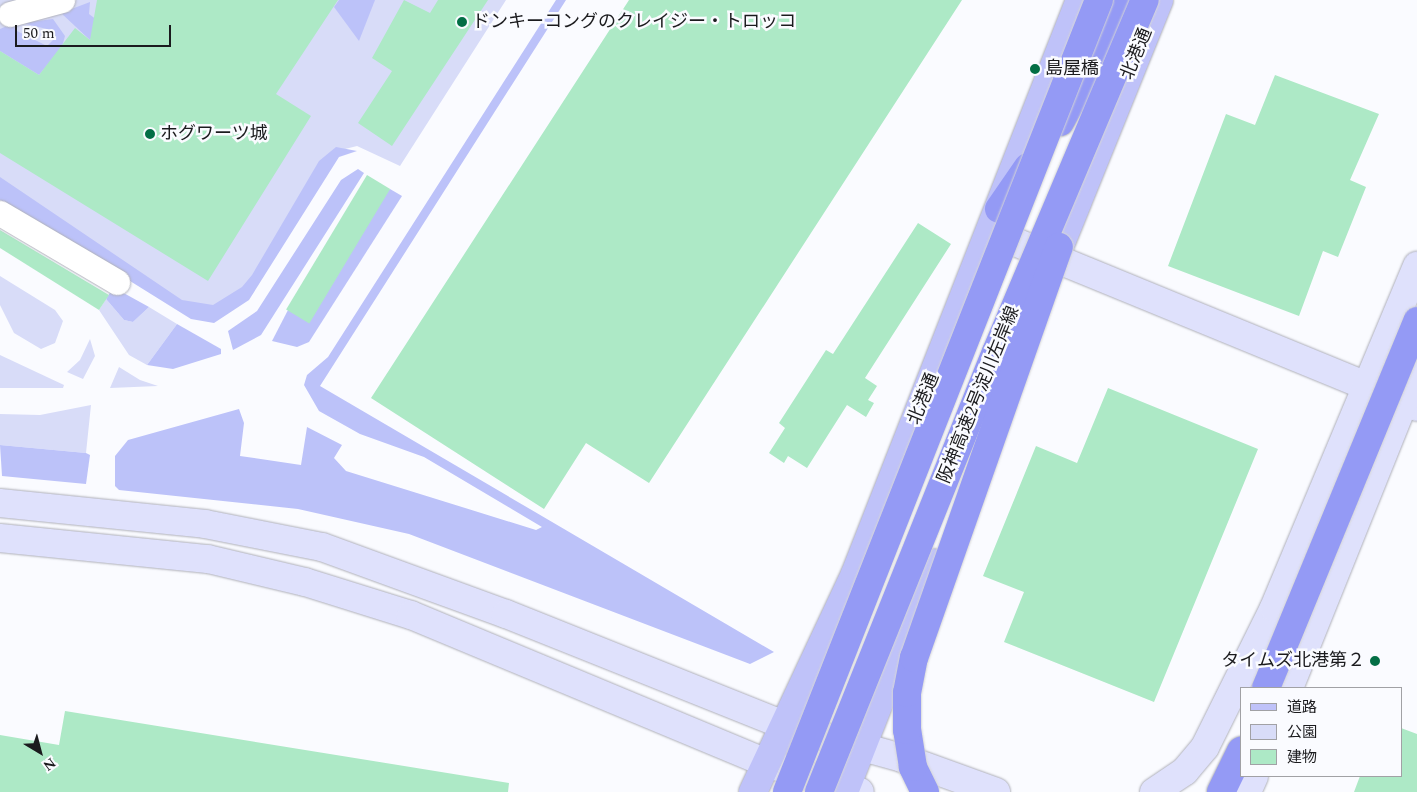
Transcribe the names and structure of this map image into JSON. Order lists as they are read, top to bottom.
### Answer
{
  "streets": {
    "highway": ["阪神高速2号淀川左岸線"],
    "main road": ["北港通"]
  },
  "places": [
    "ドンキーコングのクレイジー・トロッコ",
    "島屋橋",
    "ホグワーツ城",
    "タイムズ北港第２"
  ],
  "legend": ["道路", "公園", "建物"],
  "scale_bar": "50 m",
  "north": "bottom right"
}
